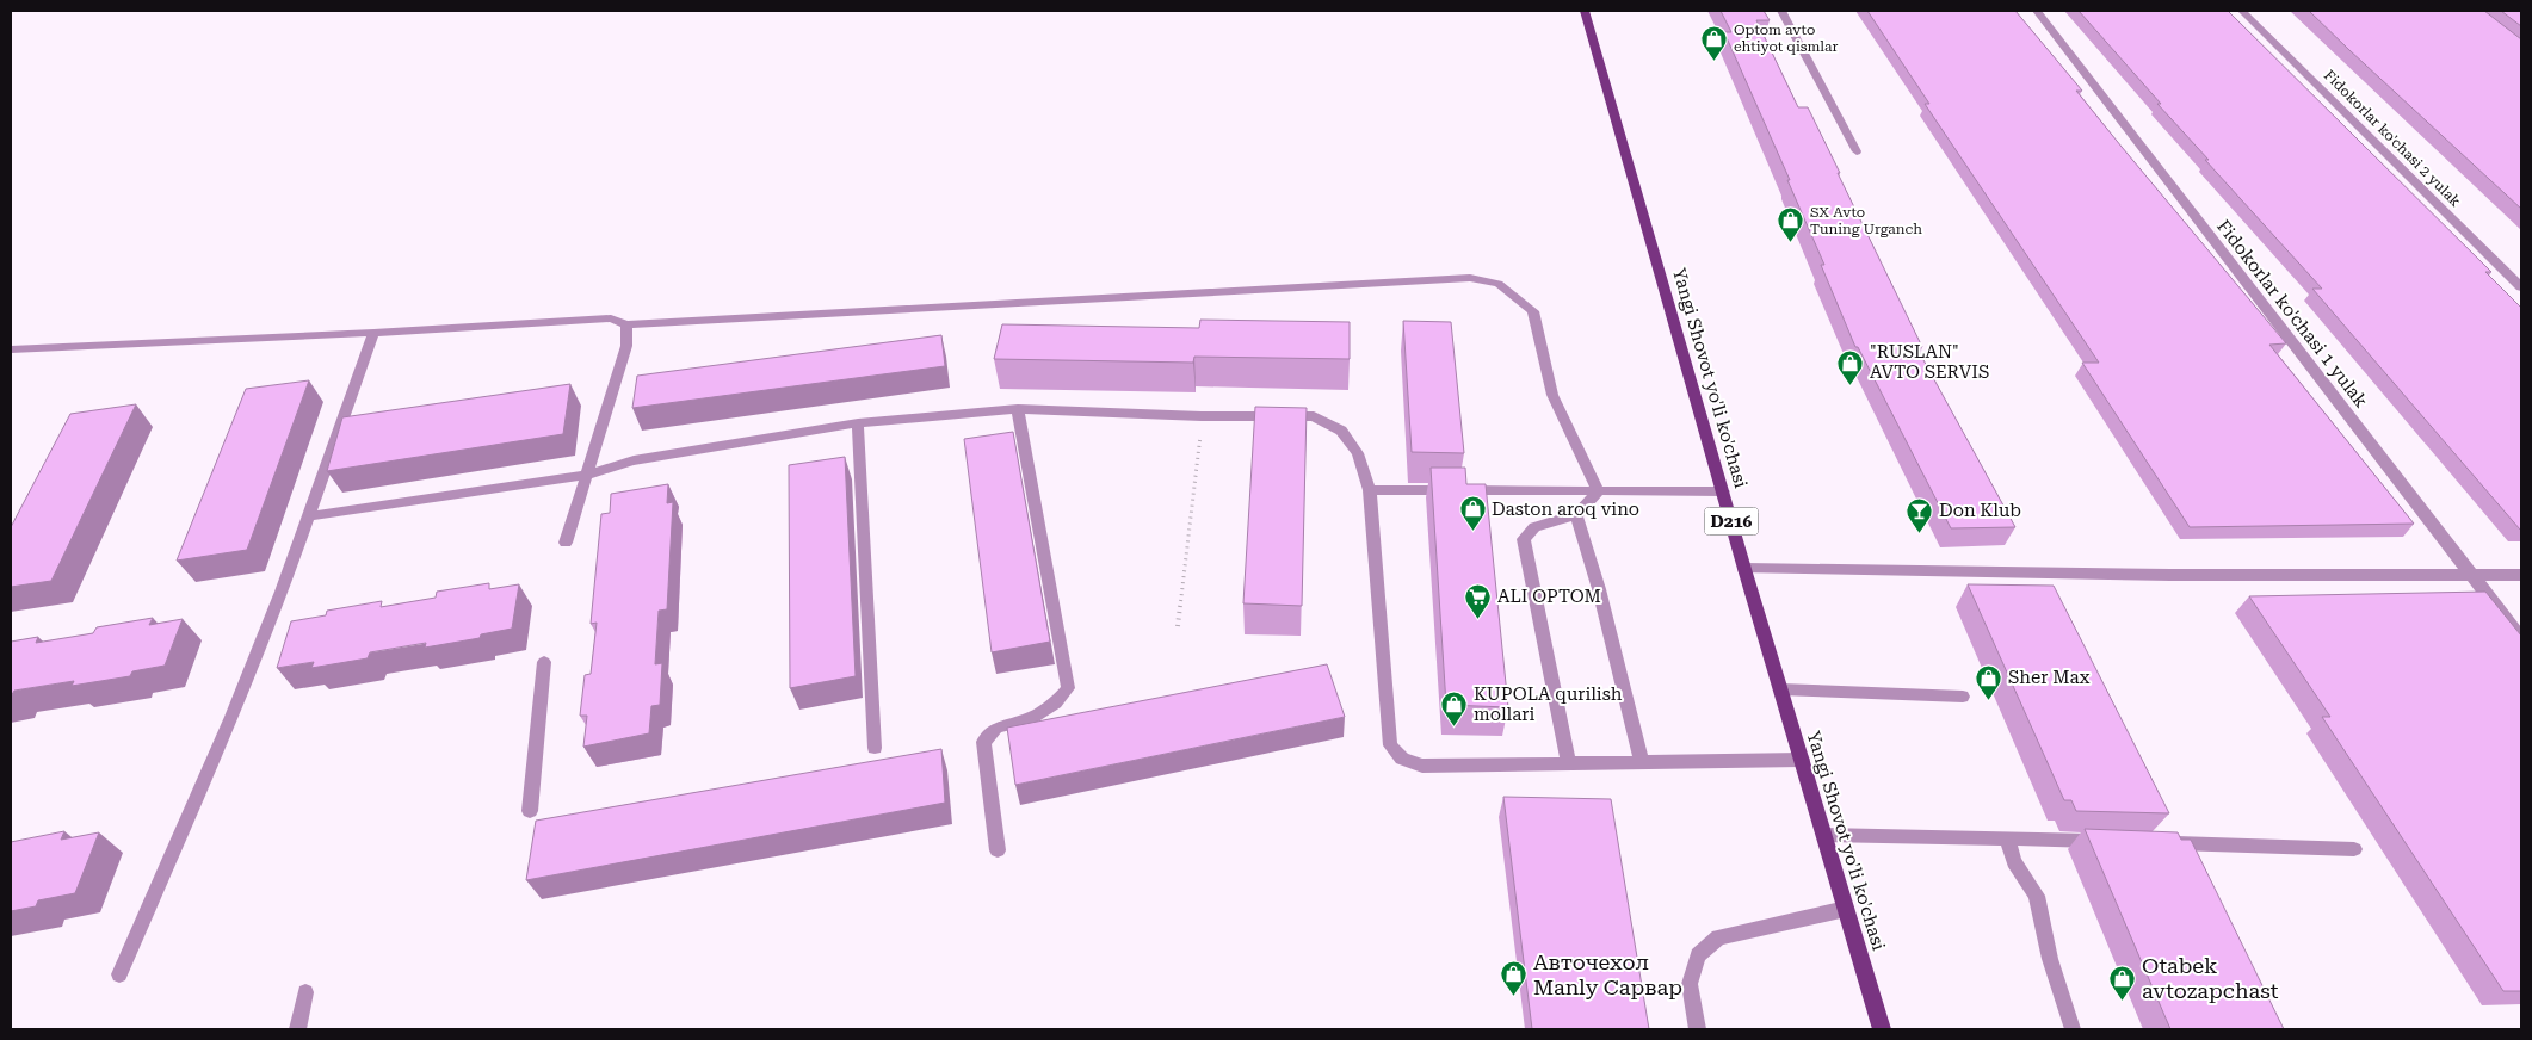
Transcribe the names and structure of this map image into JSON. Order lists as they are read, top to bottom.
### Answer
{
  "streets": {
    "main road": ["Yangi Shovot yo'li ko'chasi", "D216"],
    "street": ["Fidokorlar ko'chasi 2 yulak", "Fidokorlar ko'chasi 1 yulak"]
  },
  "places": {
    "shop": [
      "Optom avto ehtiyot qismlar",
      "SX Avto Tuning Urganch",
      "\"RUSLAN\" AVTO SERVIS",
      "Daston aroq vino",
      "Sher Max",
      "KUPOLA qurilish mollari",
      "Авточехол Manly Сарвар",
      "Otabek avtozapchast"
    ],
    "bar": ["Don Klub"],
    "supermarket": ["ALI OPTOM"]
  }
}
